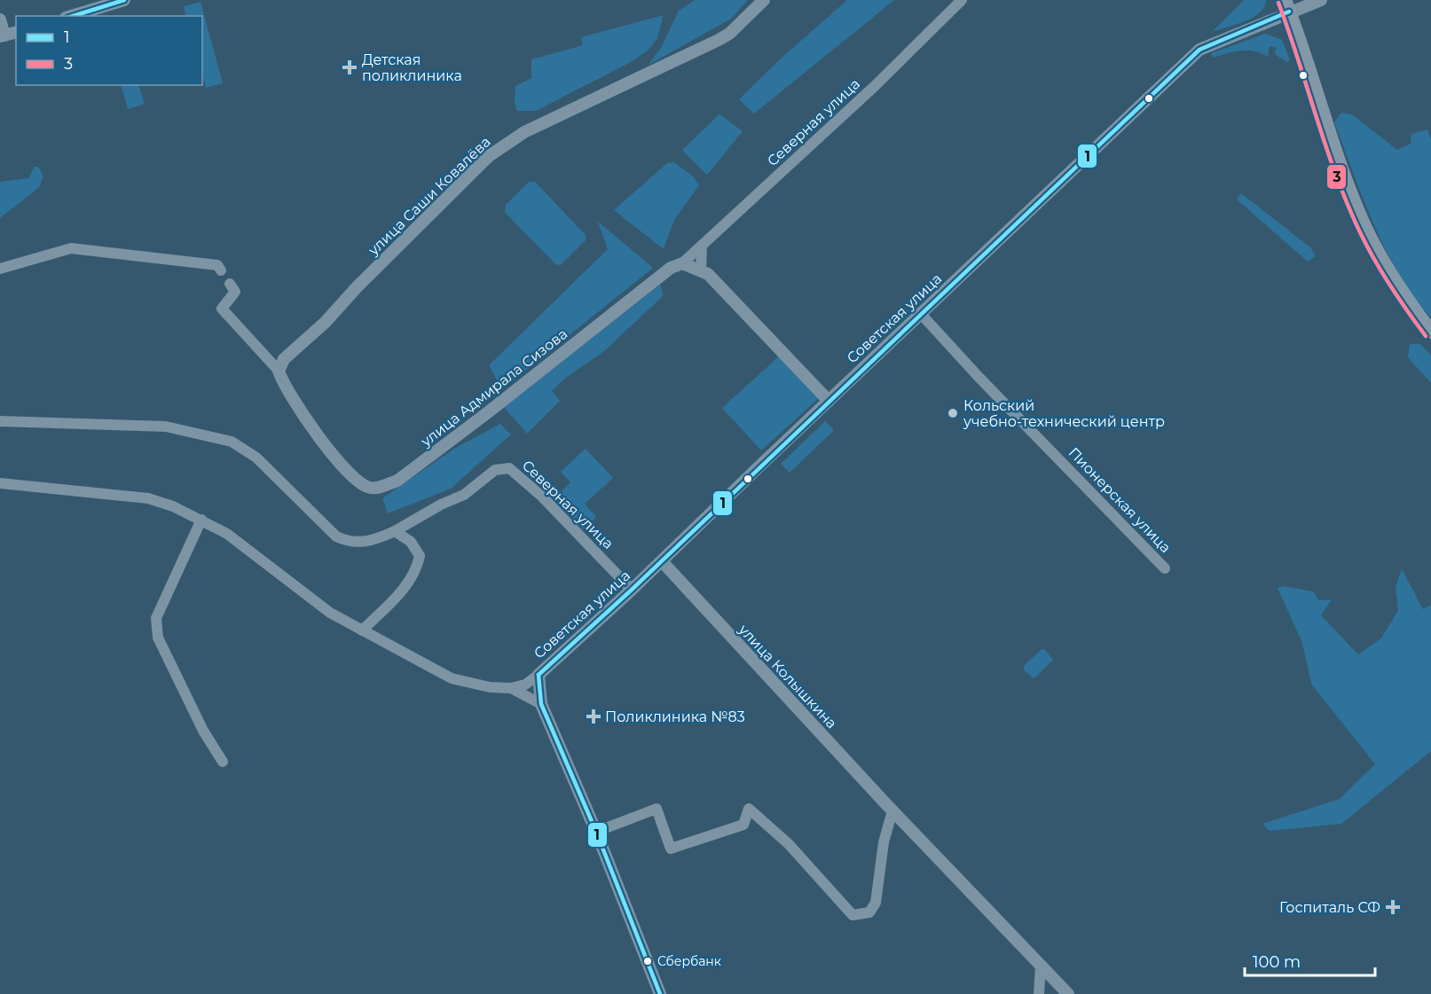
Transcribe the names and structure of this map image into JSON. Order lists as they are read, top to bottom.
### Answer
{
  "streets": {
    "street": [
      "Северная улица",
      "улица Саши Ковалёва",
      "Советская улица",
      "улица Адмирала Сизова",
      "Пионерская улица",
      "улица Колышкина"
    ]
  },
  "crossings": [
    ["Северная улица", "Советская улица"],
    ["Северная улица", "улица Адмирала Сизова"],
    ["улица Саши Ковалёва", "улица Адмирала Сизова"],
    ["Советская улица", "Пионерская улица"],
    ["Советская улица", "улица Колышкина"]
  ],
  "places": {
    "health": ["Детская поликлиника", "Поликлиника №83", "Госпиталь СФ"],
    "other": ["Кольский учебно-технический центр", "Сбербанк"]
  },
  "lines": ["transit line 1", "transit line 3"],
  "legend": ["1", "3"],
  "scale_bar": "100 m"
}
